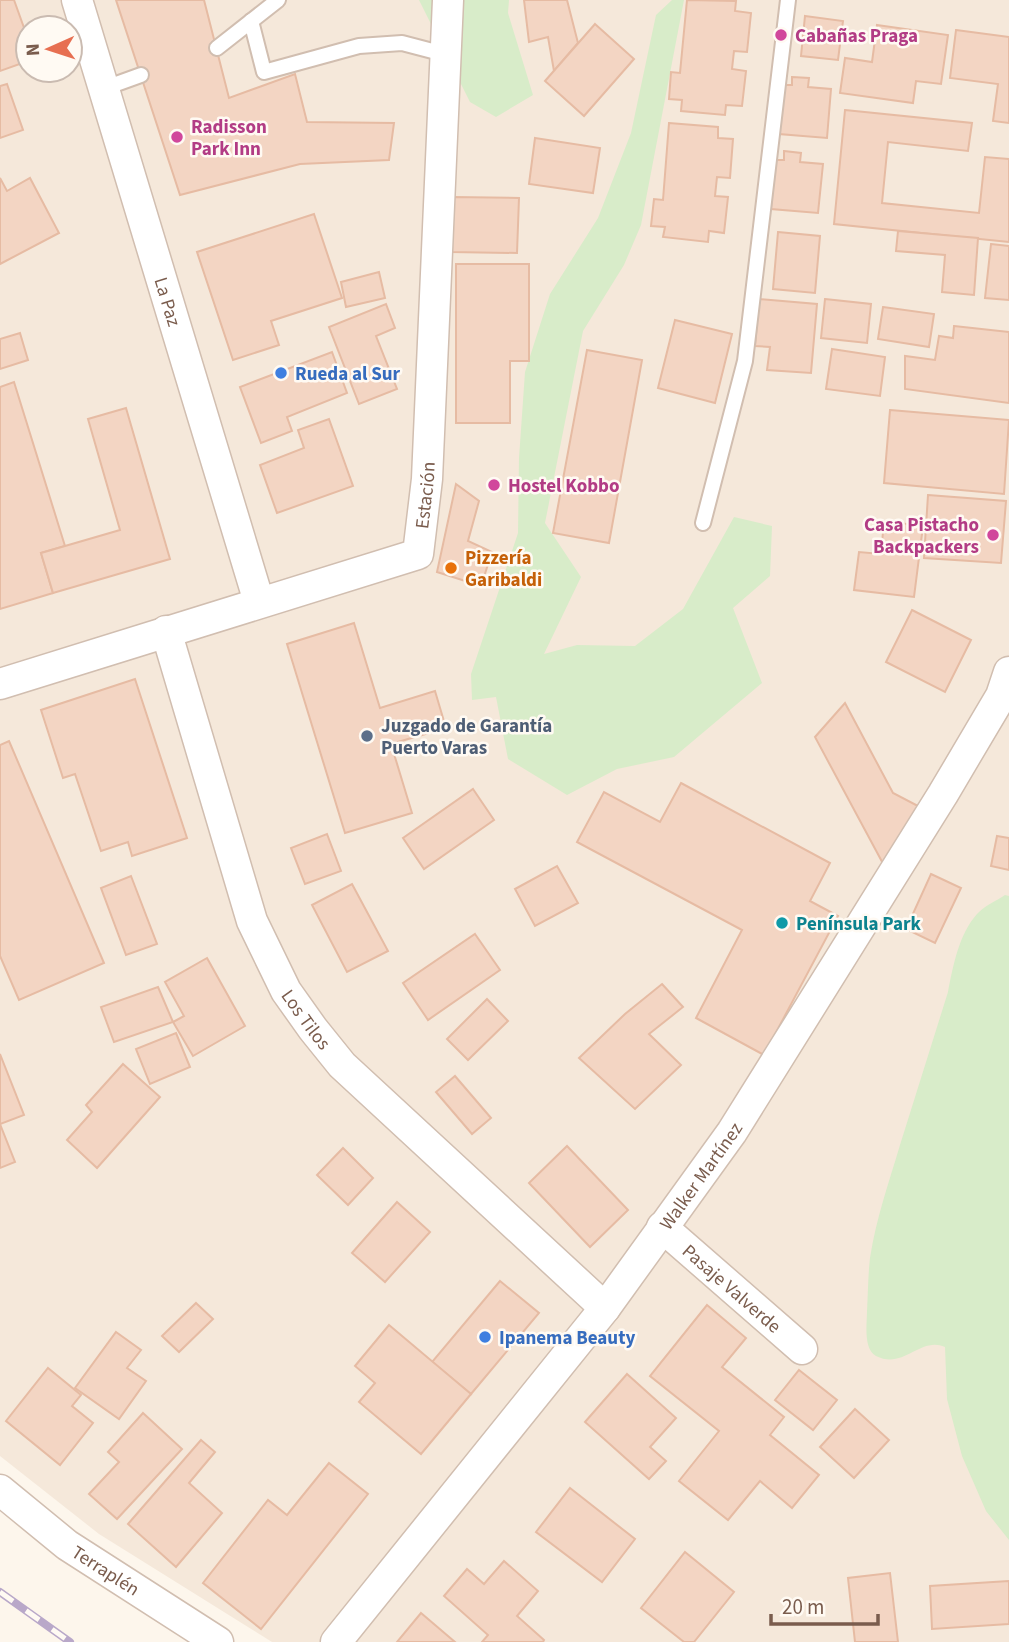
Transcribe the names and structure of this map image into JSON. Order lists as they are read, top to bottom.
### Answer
{
  "streets": {
    "street": [
      "La Paz",
      "Estación",
      "Los Tilos",
      "Walker Martínez",
      "Pasaje Valverde",
      "Terraplén"
    ]
  },
  "crossings": [
    ["La Paz", "Estación"],
    ["Estación", "Los Tilos"],
    ["Los Tilos", "Walker Martínez"],
    ["Walker Martínez", "Pasaje Valverde"]
  ],
  "places": [
    "Cabañas Praga",
    "Radisson Park Inn",
    "Rueda al Sur",
    "Hostel Kobbo",
    "Casa Pistacho Backpackers",
    "Pizzería Garibaldi",
    "Juzgado de Garantía Puerto Varas",
    "Península Park",
    "Ipanema Beauty"
  ],
  "scale_bar": "20 m",
  "north": "left"
}
